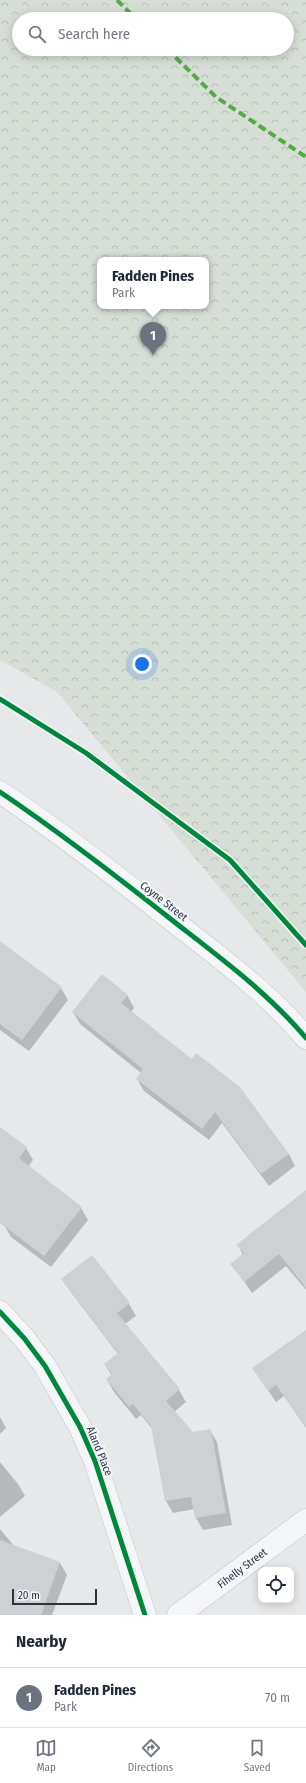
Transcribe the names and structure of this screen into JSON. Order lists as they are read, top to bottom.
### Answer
{
  "streets": {
    "street": ["Coyne Street", "Aland Place", "Fihelly Street"]
  },
  "scale_bar": "20 m",
  "page": {
    "search": "Search here",
    "popup": ["Fadden Pines", "Park"],
    "pins": "1",
    "scale": "20 m",
    "heading": "Nearby",
    "list": [
      {
        "mark": "1",
        "name": "Fadden Pines",
        "note": "Park",
        "value": "70 m"
      }
    ],
    "nav": ["Map", "Directions", "Saved"]
  }
}
